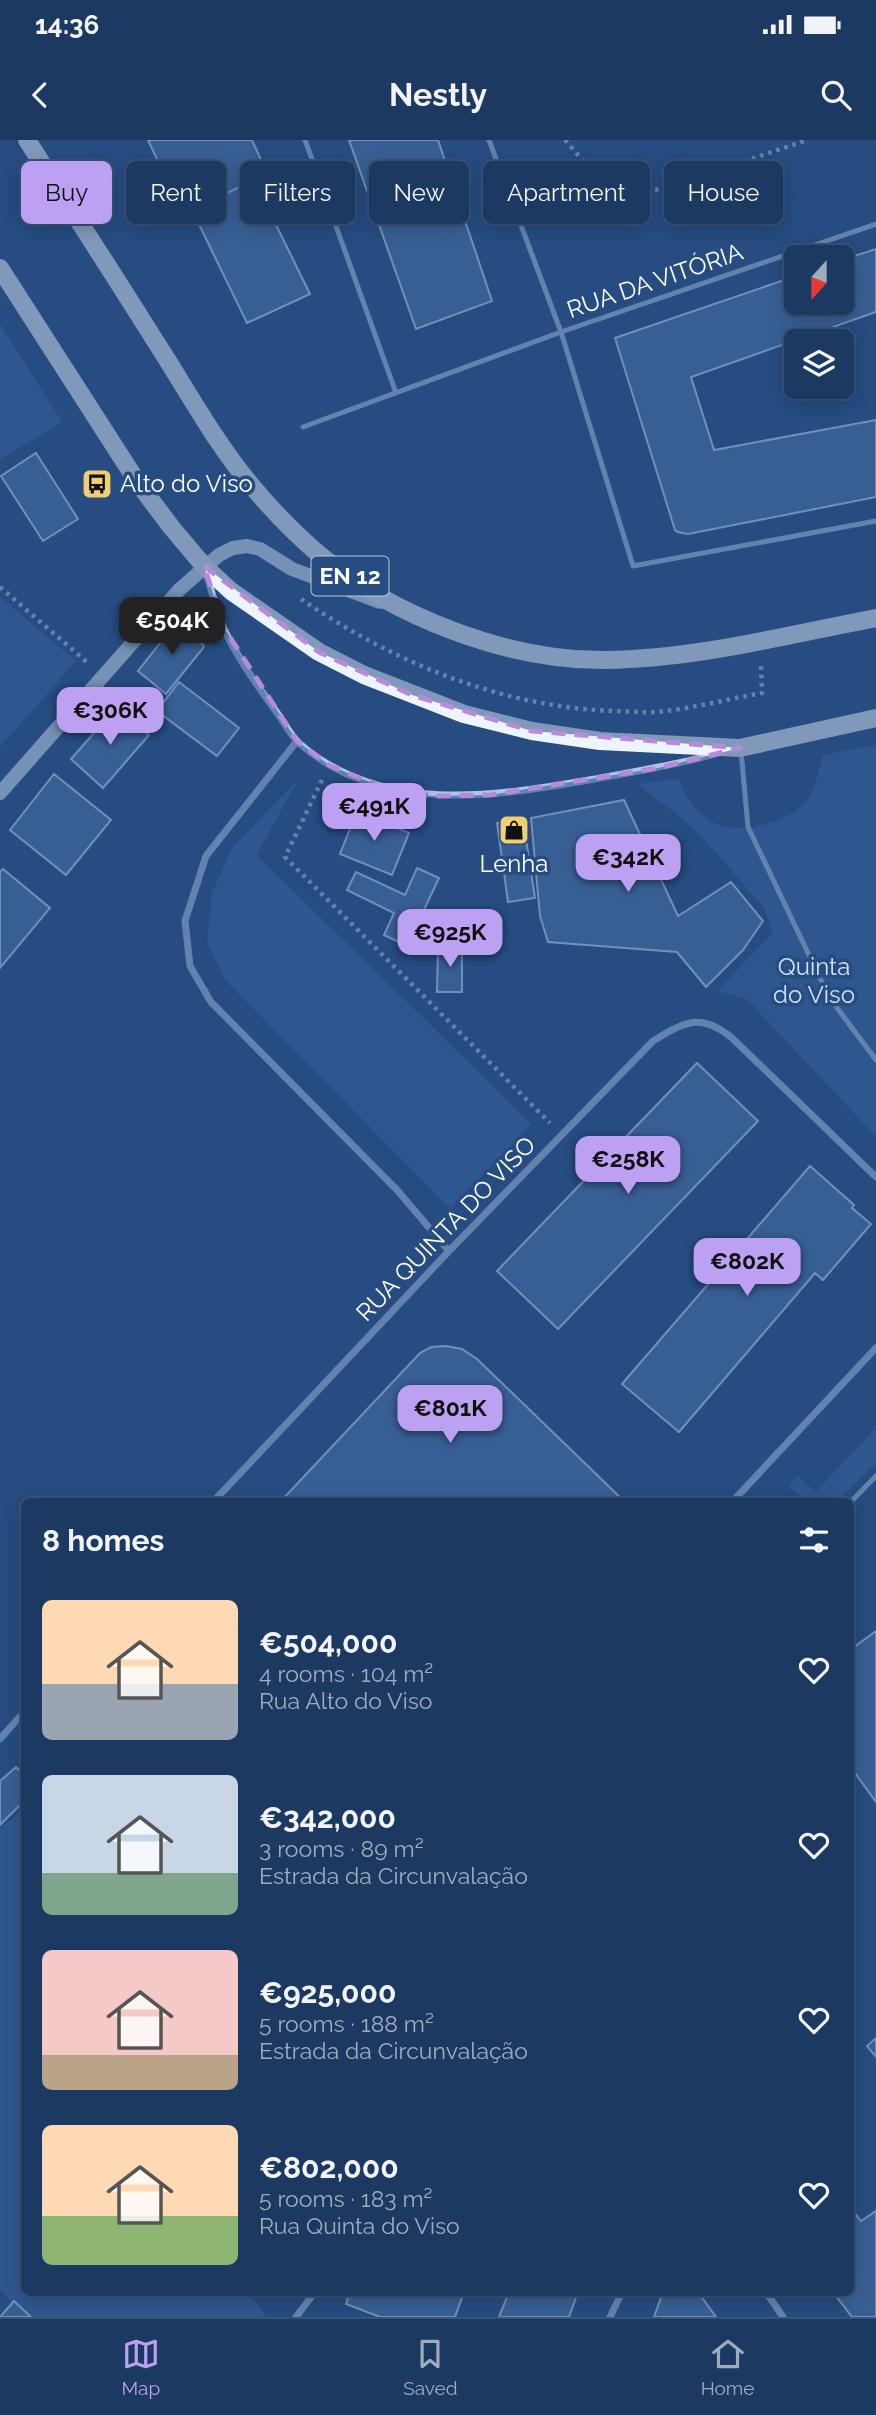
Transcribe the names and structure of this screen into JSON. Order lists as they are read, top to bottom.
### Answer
{
  "streets": {
    "main road": ["EN 12"],
    "street": ["RUA QUINTA DO VISO"],
    "lane": ["RUA DA VITÓRIA"]
  },
  "parks": ["Quinta do Viso"],
  "places": {
    "bus stop": ["Alto do Viso"],
    "shop": ["Lenha"]
  },
  "north": "bottom",
  "page": {
    "status": "14:36",
    "header": "Nestly",
    "chip": [
      "Buy",
      "Rent",
      "Filters",
      "New",
      "Apartment",
      "House"
    ],
    "price": [
      "€504K",
      "€306K",
      "€491K",
      "€342K",
      "€925K",
      "€258K",
      "€802K",
      "€801K"
    ],
    "heading": "8 homes",
    "list": [
      {
        "name": "€504,000",
        "note": "4 rooms · 104 m² · Rua Alto do Viso"
      },
      {
        "name": "€342,000",
        "note": "3 rooms · 89 m² · Estrada da Circunvalação"
      },
      {
        "name": "€925,000",
        "note": "5 rooms · 188 m² · Estrada da Circunvalação"
      },
      {
        "name": "€802,000",
        "note": "5 rooms · 183 m² · Rua Quinta do Viso"
      }
    ],
    "tabs": ["Map", "Saved", "Home"]
  }
}
